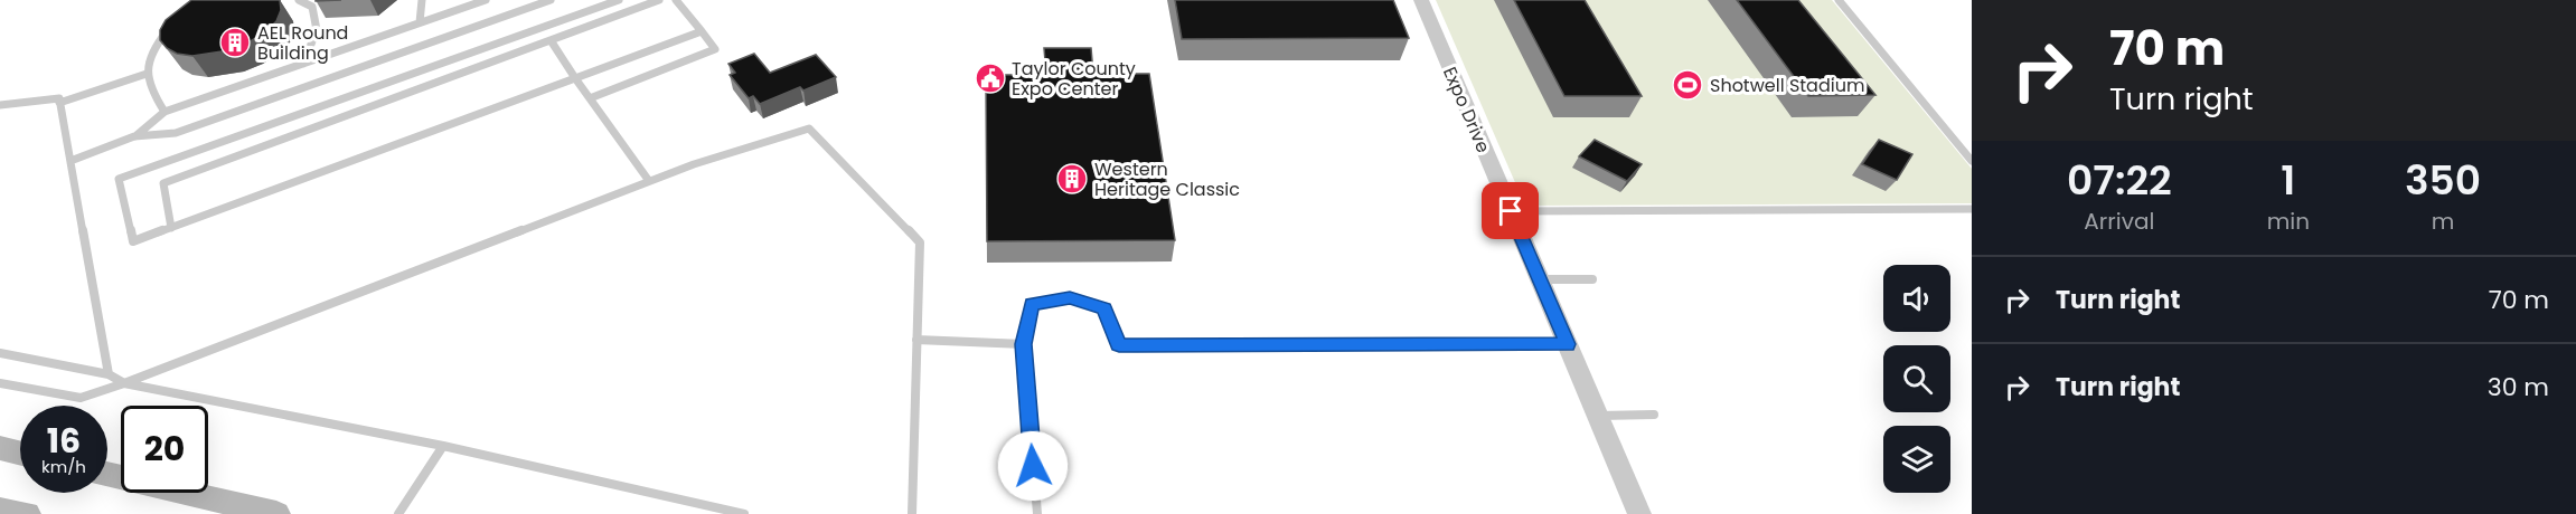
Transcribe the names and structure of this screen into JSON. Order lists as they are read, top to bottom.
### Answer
{
  "streets": {
    "street": ["Expo Drive"]
  },
  "places": {
    "building": ["AEL Round Building", "Western Heritage Classic"],
    "public building": ["Taylor County Expo Center"],
    "sports": ["Shotwell Stadium"]
  },
  "page": {
    "turn": ["70 m", "Turn right"],
    "eta": [
      "07:22",
      "Arrival",
      "1",
      "min",
      "350",
      "m"
    ],
    "list": [
      {
        "name": "Turn right",
        "value": "70 m"
      },
      {
        "name": "Turn right",
        "value": "30 m"
      }
    ],
    "speed": "16 km/h",
    "limit": "20"
  }
}
